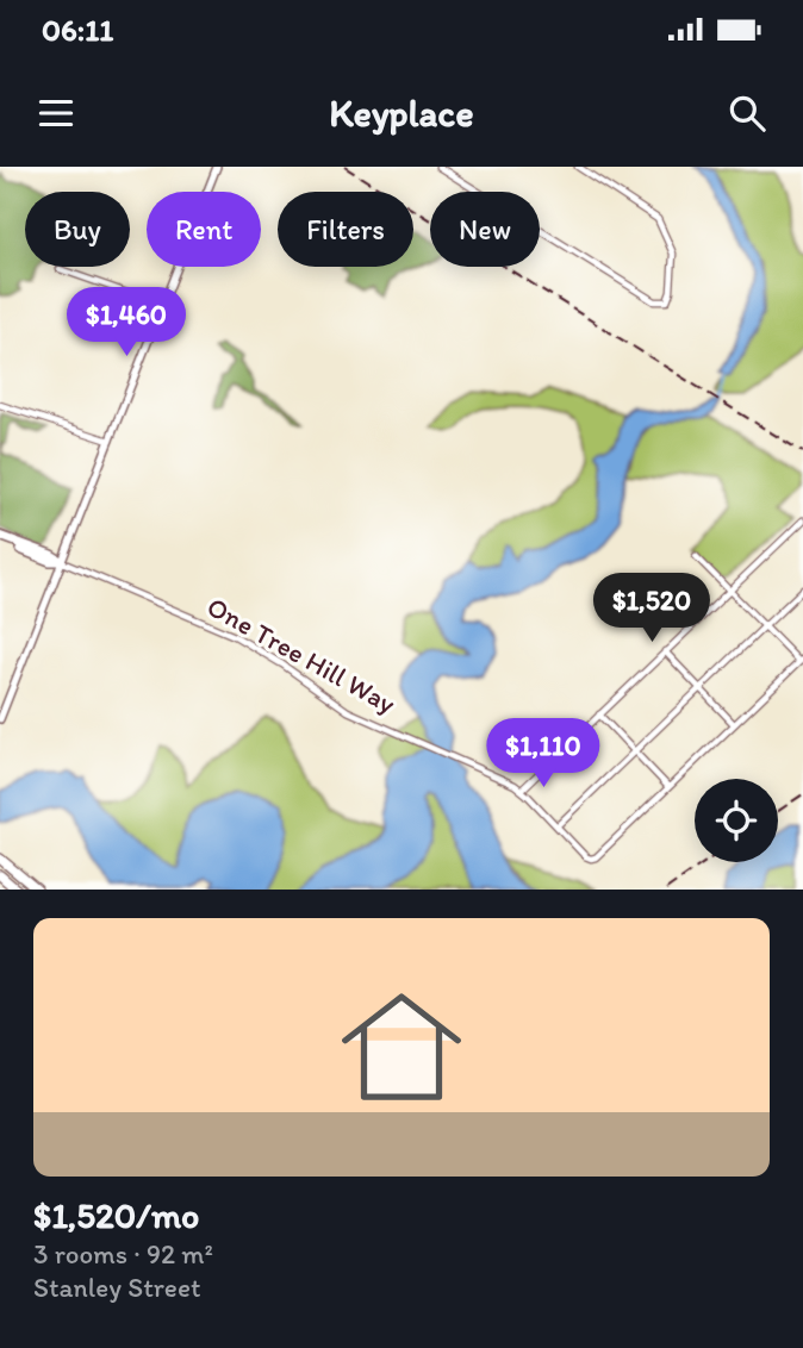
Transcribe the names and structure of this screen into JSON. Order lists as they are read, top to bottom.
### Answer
{
  "streets": {
    "street": ["One Tree Hill Way"]
  },
  "page": {
    "status": "06:11",
    "header": "Keyplace",
    "chip": [
      "Buy",
      "Rent",
      "Filters",
      "New"
    ],
    "price": ["$1,460", "$1,520", "$1,110"],
    "list": [
      {
        "name": "$1,520/mo",
        "note": "3 rooms · 92 m² · Stanley Street"
      }
    ]
  }
}
